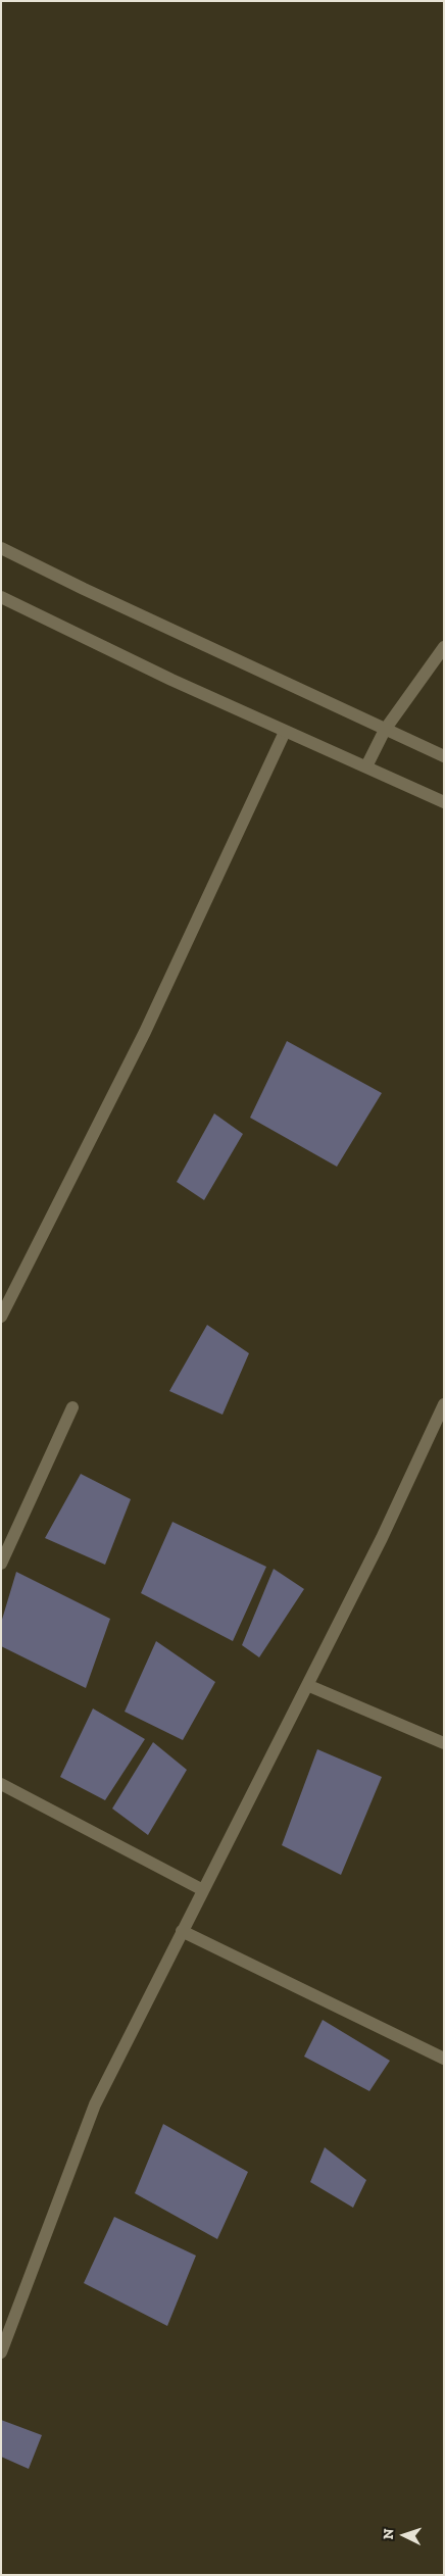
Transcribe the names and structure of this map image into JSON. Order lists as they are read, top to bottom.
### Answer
{
  "north": "left"
}
